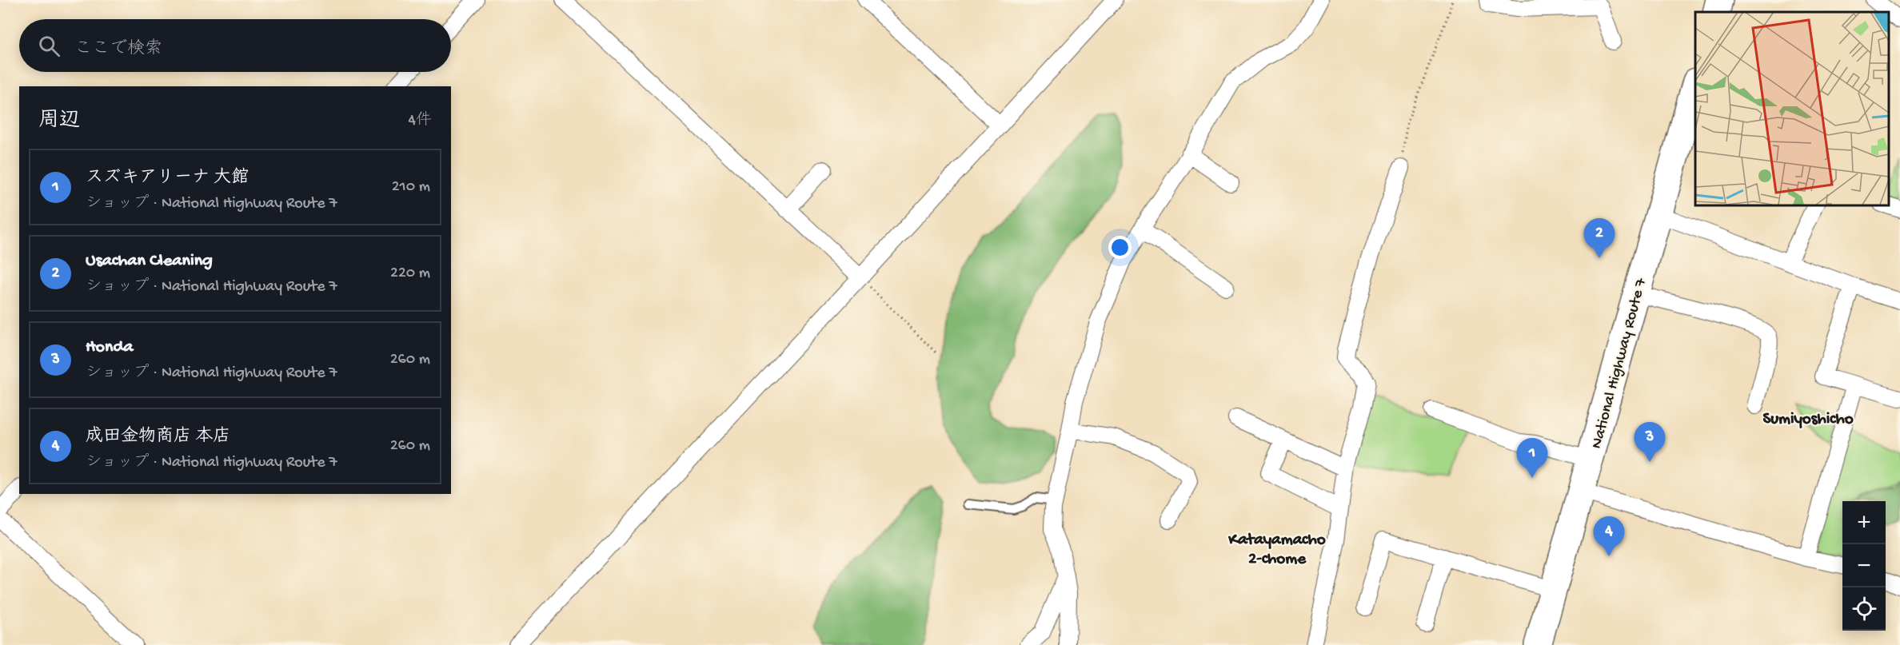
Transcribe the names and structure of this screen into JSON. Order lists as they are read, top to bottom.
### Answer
{
  "streets": {
    "highway": ["National Highway Route 7"]
  },
  "districts": ["Sumiyoshicho", "Katayamacho 2-chome"],
  "page": {
    "search": "ここで検索",
    "heading": ["周辺", "4件"],
    "list": [
      {
        "mark": "1",
        "name": "スズキアリーナ 大館",
        "note": "ショップ · National Highway Route 7",
        "value": "210 m"
      },
      {
        "mark": "2",
        "name": "Usachan Cleaning",
        "note": "ショップ · National Highway Route 7",
        "value": "220 m"
      },
      {
        "mark": "3",
        "name": "Honda",
        "note": "ショップ · National Highway Route 7",
        "value": "260 m"
      },
      {
        "mark": "4",
        "name": "成田金物商店 本店",
        "note": "ショップ · National Highway Route 7",
        "value": "260 m"
      }
    ],
    "pins": [
      "2",
      "3",
      "1",
      "4"
    ],
    "map_buttons": ["+", "−"]
  }
}
